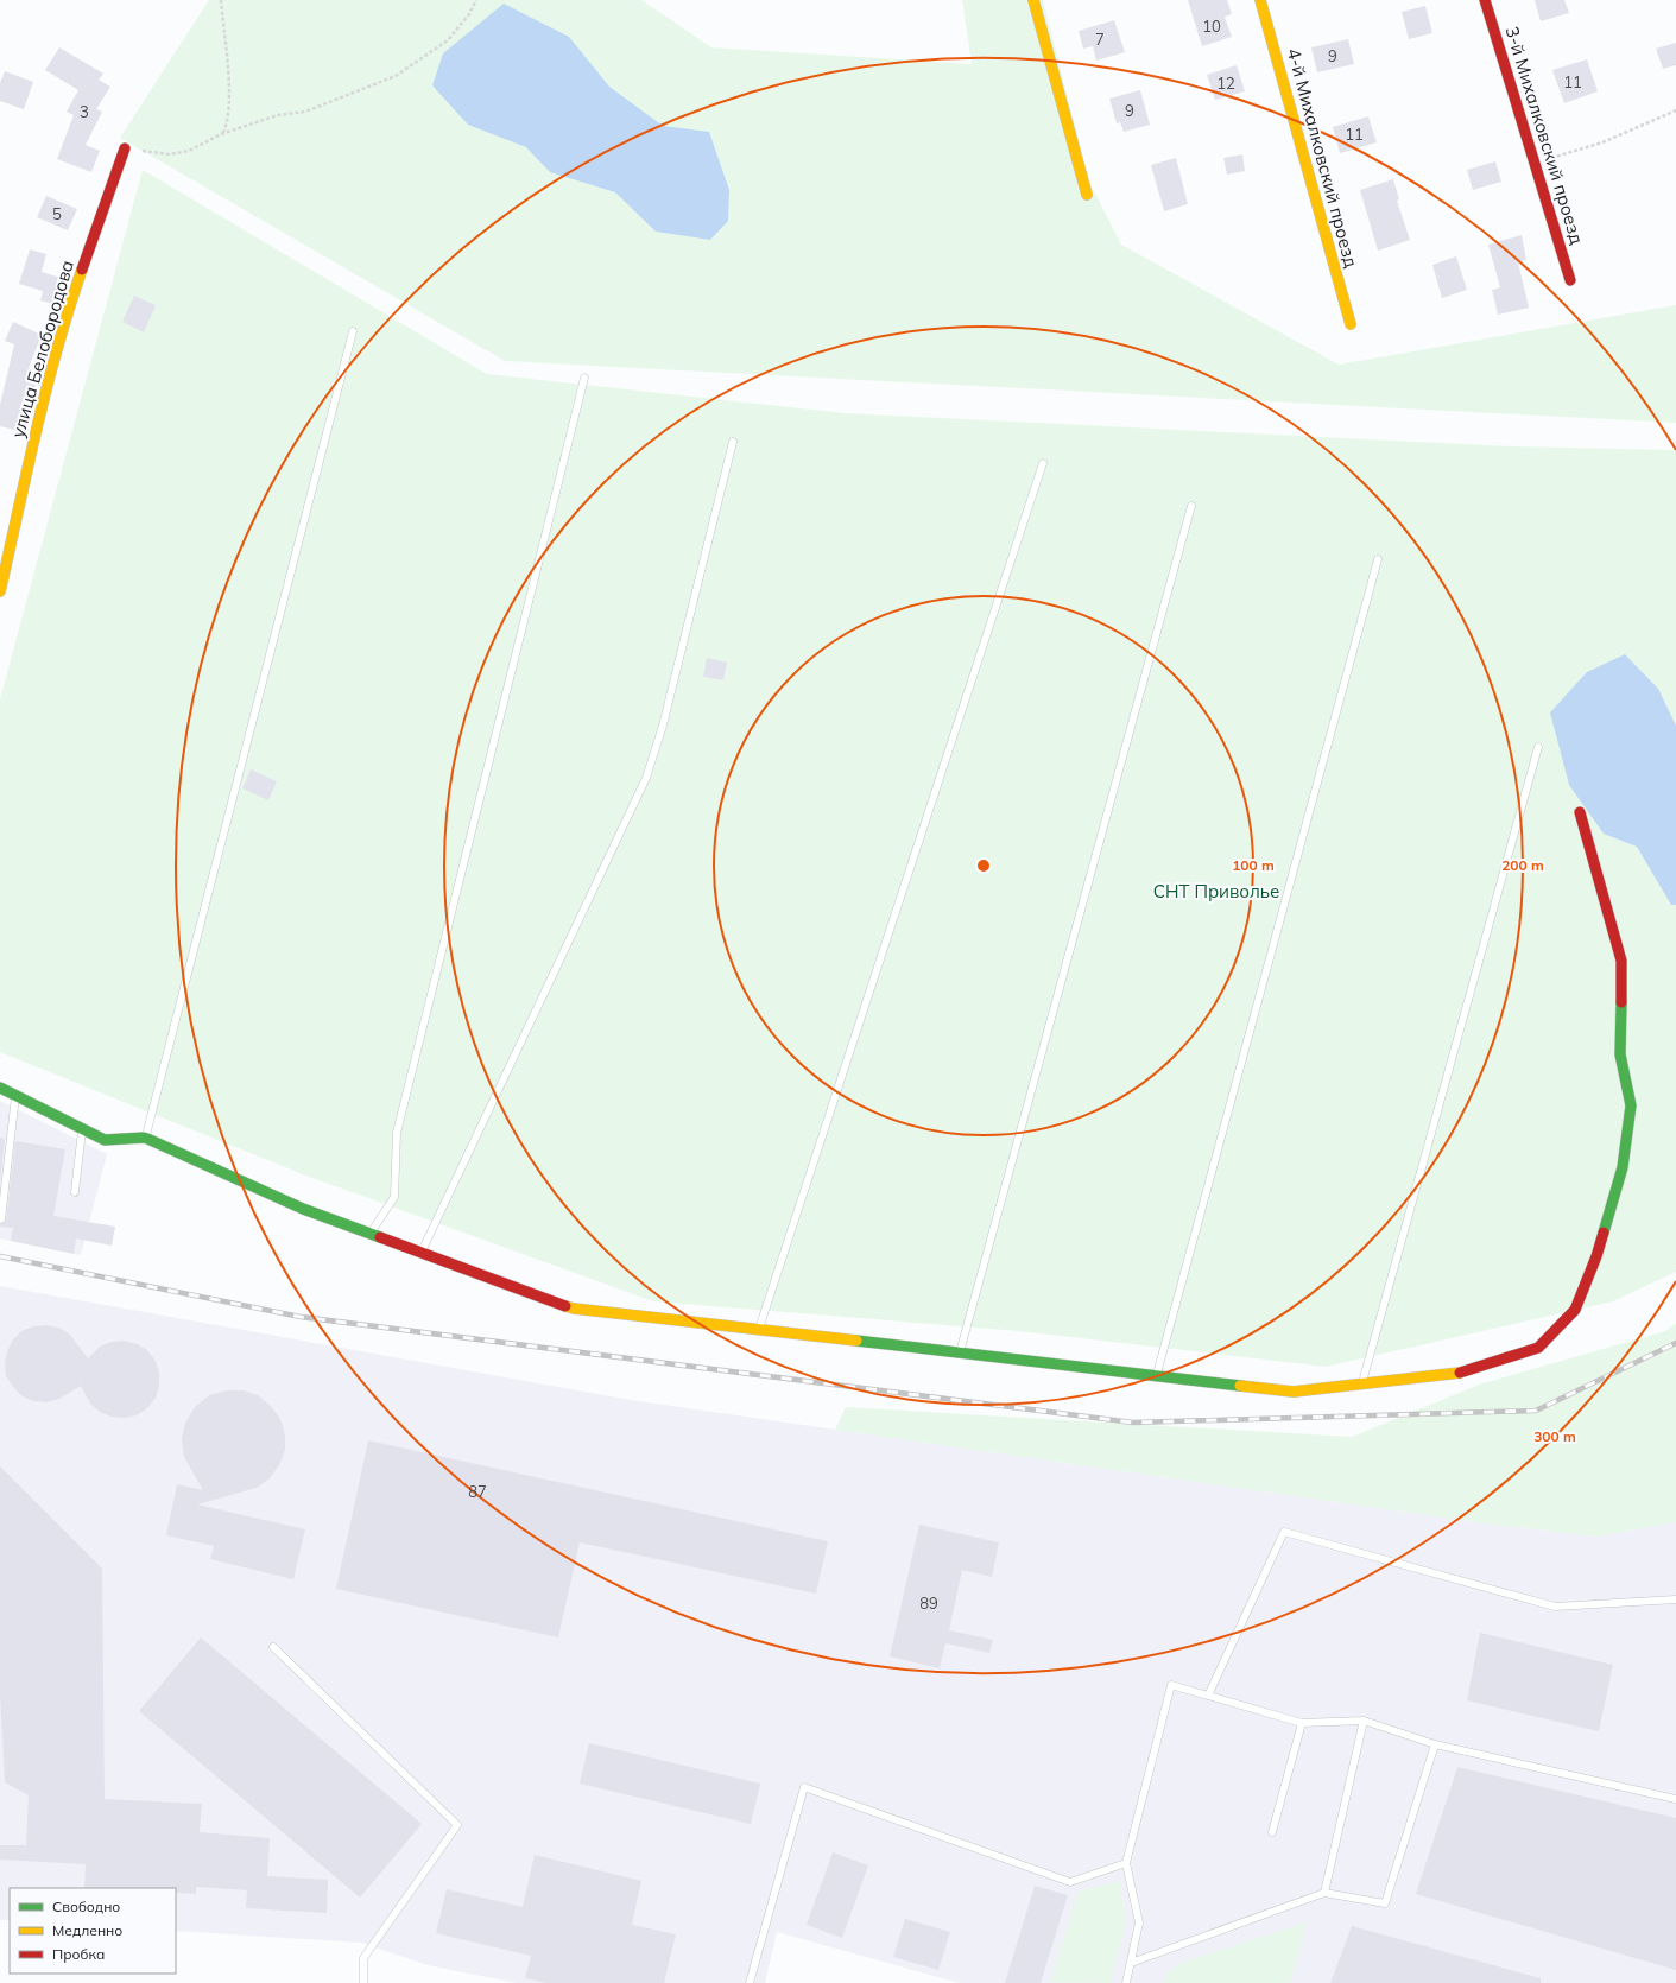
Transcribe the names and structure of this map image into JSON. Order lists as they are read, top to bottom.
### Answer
{
  "streets": {
    "street": ["3-й Михалковский проезд", "4-й Михалковский проезд", "улица Белобородова"]
  },
  "parks": ["СНТ Приволье"],
  "house_numbers": [
    "10",
    "7",
    "9",
    "11",
    "12",
    "9",
    "3",
    "11",
    "5",
    "87",
    "89"
  ],
  "legend": ["Свободно", "Медленно", "Пробка"],
  "rings": ["100 m", "200 m", "300 m"]
}
